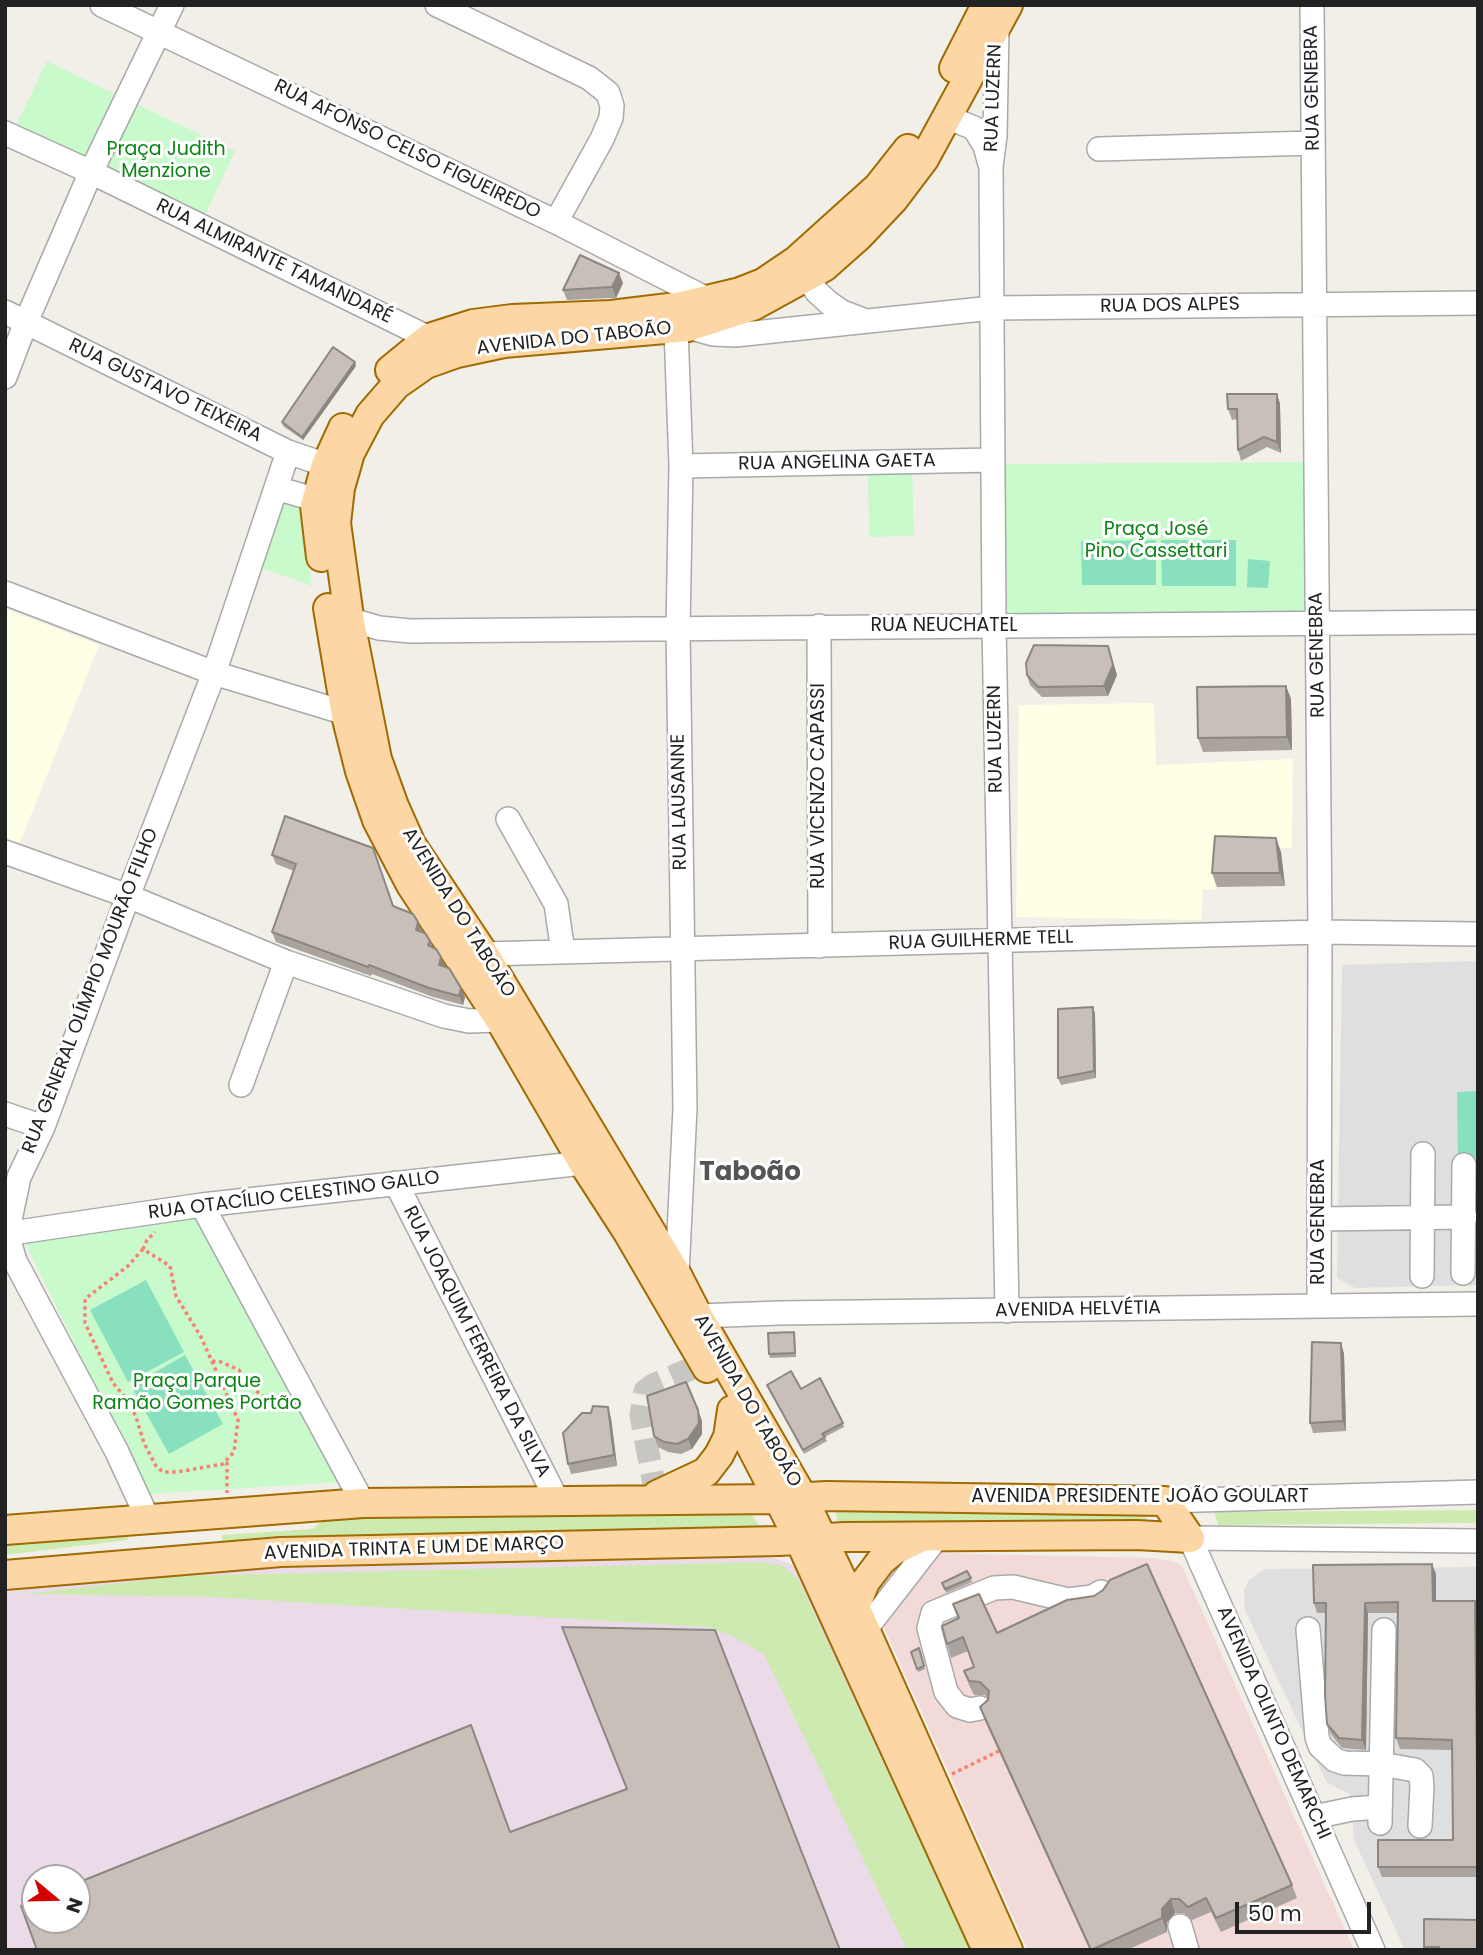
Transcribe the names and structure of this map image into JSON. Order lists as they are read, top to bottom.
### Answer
{
  "streets": {
    "main road": [
      "AVENIDA DO TABOÃO",
      "AVENIDA PRESIDENTE JOÃO GOULART",
      "AVENIDA TRINTA E UM DE MARÇO",
      "AVENIDA OLINTO DEMARCHI"
    ],
    "street": [
      "RUA GENEBRA",
      "RUA LUZERN",
      "RUA AFONSO CELSO FIGUEIREDO",
      "RUA ALMIRANTE TAMANDARÉ",
      "RUA DOS ALPES",
      "RUA GUSTAVO TEIXEIRA",
      "RUA ANGELINA GAETA",
      "RUA NEUCHATEL",
      "RUA VICENZO CAPASSI",
      "RUA LAUSANNE",
      "RUA GUILHERME TELL",
      "RUA GENERAL OLÍMPIO MOURÃO FILHO",
      "RUA OTACÍLIO CELESTINO GALLO",
      "AVENIDA HELVÉTIA",
      "RUA JOAQUIM FERREIRA DA SILVA"
    ]
  },
  "crossings": [
    ["RUA GENEBRA", "RUA DOS ALPES"],
    ["RUA GENEBRA", "RUA NEUCHATEL"],
    ["RUA GENEBRA", "RUA GUILHERME TELL"],
    ["RUA GENEBRA", "AVENIDA HELVÉTIA"],
    ["RUA LUZERN", "RUA DOS ALPES"],
    ["RUA LUZERN", "AVENIDA DO TABOÃO"],
    ["RUA LUZERN", "RUA ANGELINA GAETA"],
    ["RUA LUZERN", "RUA NEUCHATEL"],
    ["RUA LUZERN", "RUA GUILHERME TELL"],
    ["RUA LUZERN", "AVENIDA HELVÉTIA"],
    ["RUA AFONSO CELSO FIGUEIREDO", "AVENIDA DO TABOÃO"],
    ["RUA ALMIRANTE TAMANDARÉ", "AVENIDA DO TABOÃO"],
    ["RUA DOS ALPES", "AVENIDA DO TABOÃO"],
    ["RUA DOS ALPES", "RUA LAUSANNE"],
    ["AVENIDA DO TABOÃO", "RUA GUSTAVO TEIXEIRA"],
    ["AVENIDA DO TABOÃO", "RUA NEUCHATEL"],
    ["AVENIDA DO TABOÃO", "RUA LAUSANNE"],
    ["AVENIDA DO TABOÃO", "RUA GUILHERME TELL"],
    ["AVENIDA DO TABOÃO", "RUA OTACÍLIO CELESTINO GALLO"],
    ["AVENIDA DO TABOÃO", "AVENIDA HELVÉTIA"],
    ["AVENIDA DO TABOÃO", "AVENIDA PRESIDENTE JOÃO GOULART"],
    ["AVENIDA DO TABOÃO", "AVENIDA TRINTA E UM DE MARÇO"],
    ["RUA GUSTAVO TEIXEIRA", "RUA GENERAL OLÍMPIO MOURÃO FILHO"],
    ["RUA ANGELINA GAETA", "RUA LAUSANNE"],
    ["RUA NEUCHATEL", "RUA VICENZO CAPASSI"],
    ["RUA NEUCHATEL", "RUA LAUSANNE"],
    ["RUA VICENZO CAPASSI", "RUA GUILHERME TELL"],
    ["RUA LAUSANNE", "RUA GUILHERME TELL"],
    ["RUA GENERAL OLÍMPIO MOURÃO FILHO", "RUA OTACÍLIO CELESTINO GALLO"],
    ["RUA OTACÍLIO CELESTINO GALLO", "RUA JOAQUIM FERREIRA DA SILVA"],
    ["AVENIDA PRESIDENTE JOÃO GOULART", "AVENIDA TRINTA E UM DE MARÇO"],
    ["AVENIDA PRESIDENTE JOÃO GOULART", "AVENIDA OLINTO DEMARCHI"]
  ],
  "districts": ["Taboão"],
  "parks": ["Praça Judith Menzione", "Praça José Pino Cassettari", "Praça Parque Ramão Gomes Portão"],
  "scale_bar": "50 m",
  "north": "right"
}
